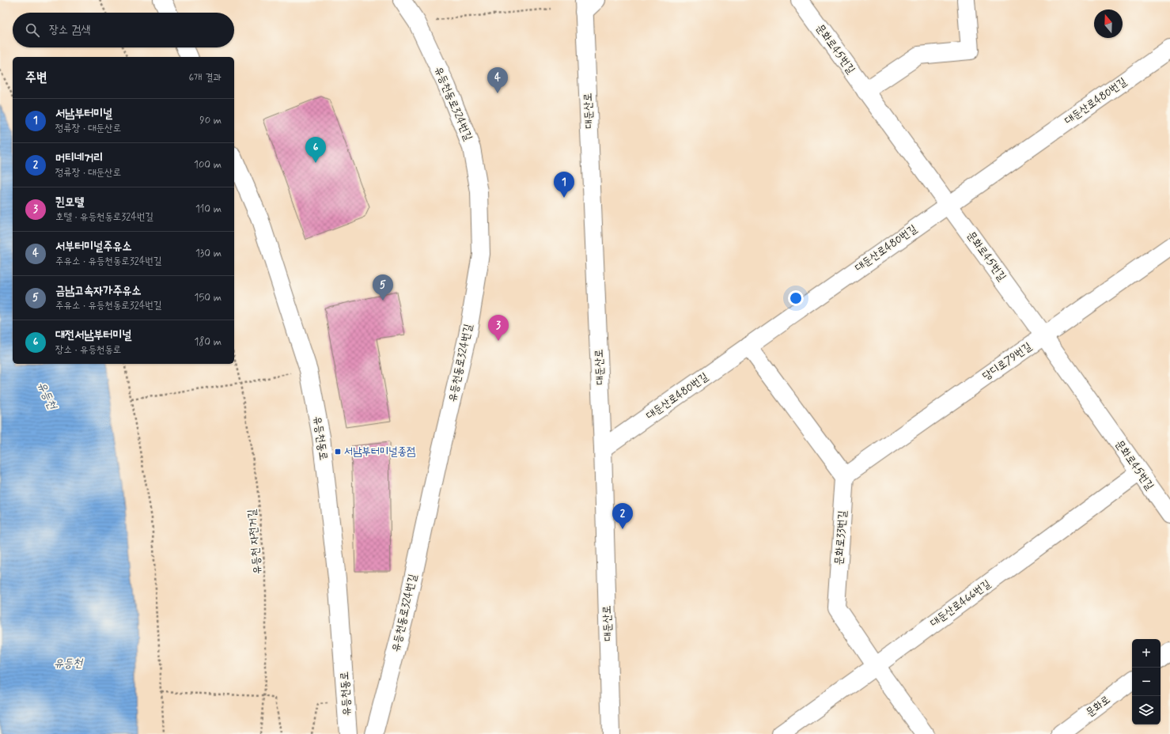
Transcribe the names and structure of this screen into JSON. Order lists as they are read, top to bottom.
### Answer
{
  "streets": {
    "street": [
      "문화로45번길",
      "대둔산로480번길",
      "유등천동로324번길",
      "대둔산로",
      "당디로79번길",
      "유등천동로",
      "문화로33번길",
      "대둔산로466번길",
      "문화로"
    ],
    "path": ["유등천 자전거길"]
  },
  "crossings": [
    ["문화로45번길", "대둔산로480번길"],
    ["문화로45번길", "당디로79번길"],
    ["문화로45번길", "대둔산로466번길"],
    ["대둔산로480번길", "대둔산로"],
    ["당디로79번길", "문화로33번길"],
    ["문화로33번길", "대둔산로466번길"]
  ],
  "water": ["유등천"],
  "places": {
    "transit": ["서남부터미널종점"]
  },
  "north": "top",
  "page": {
    "search": "장소 검색",
    "heading": ["주변", "6개 결과"],
    "pins": [
      "4",
      "6",
      "1",
      "5",
      "3",
      "2"
    ],
    "list": [
      {
        "mark": "1",
        "name": "서남부터미널",
        "note": "정류장 · 대둔산로",
        "value": "90 m"
      },
      {
        "mark": "2",
        "name": "머티네거리",
        "note": "정류장 · 대둔산로",
        "value": "100 m"
      },
      {
        "mark": "3",
        "name": "퀸모텔",
        "note": "호텔 · 유등천동로324번길",
        "value": "110 m"
      },
      {
        "mark": "4",
        "name": "서부터미널주유소",
        "note": "주유소 · 유등천동로324번길",
        "value": "130 m"
      },
      {
        "mark": "5",
        "name": "금남고속자가주유소",
        "note": "주유소 · 유등천동로324번길",
        "value": "150 m"
      },
      {
        "mark": "6",
        "name": "대전서남부터미널",
        "note": "장소 · 유등천동로",
        "value": "180 m"
      }
    ],
    "map_buttons": ["+", "−"]
  }
}
